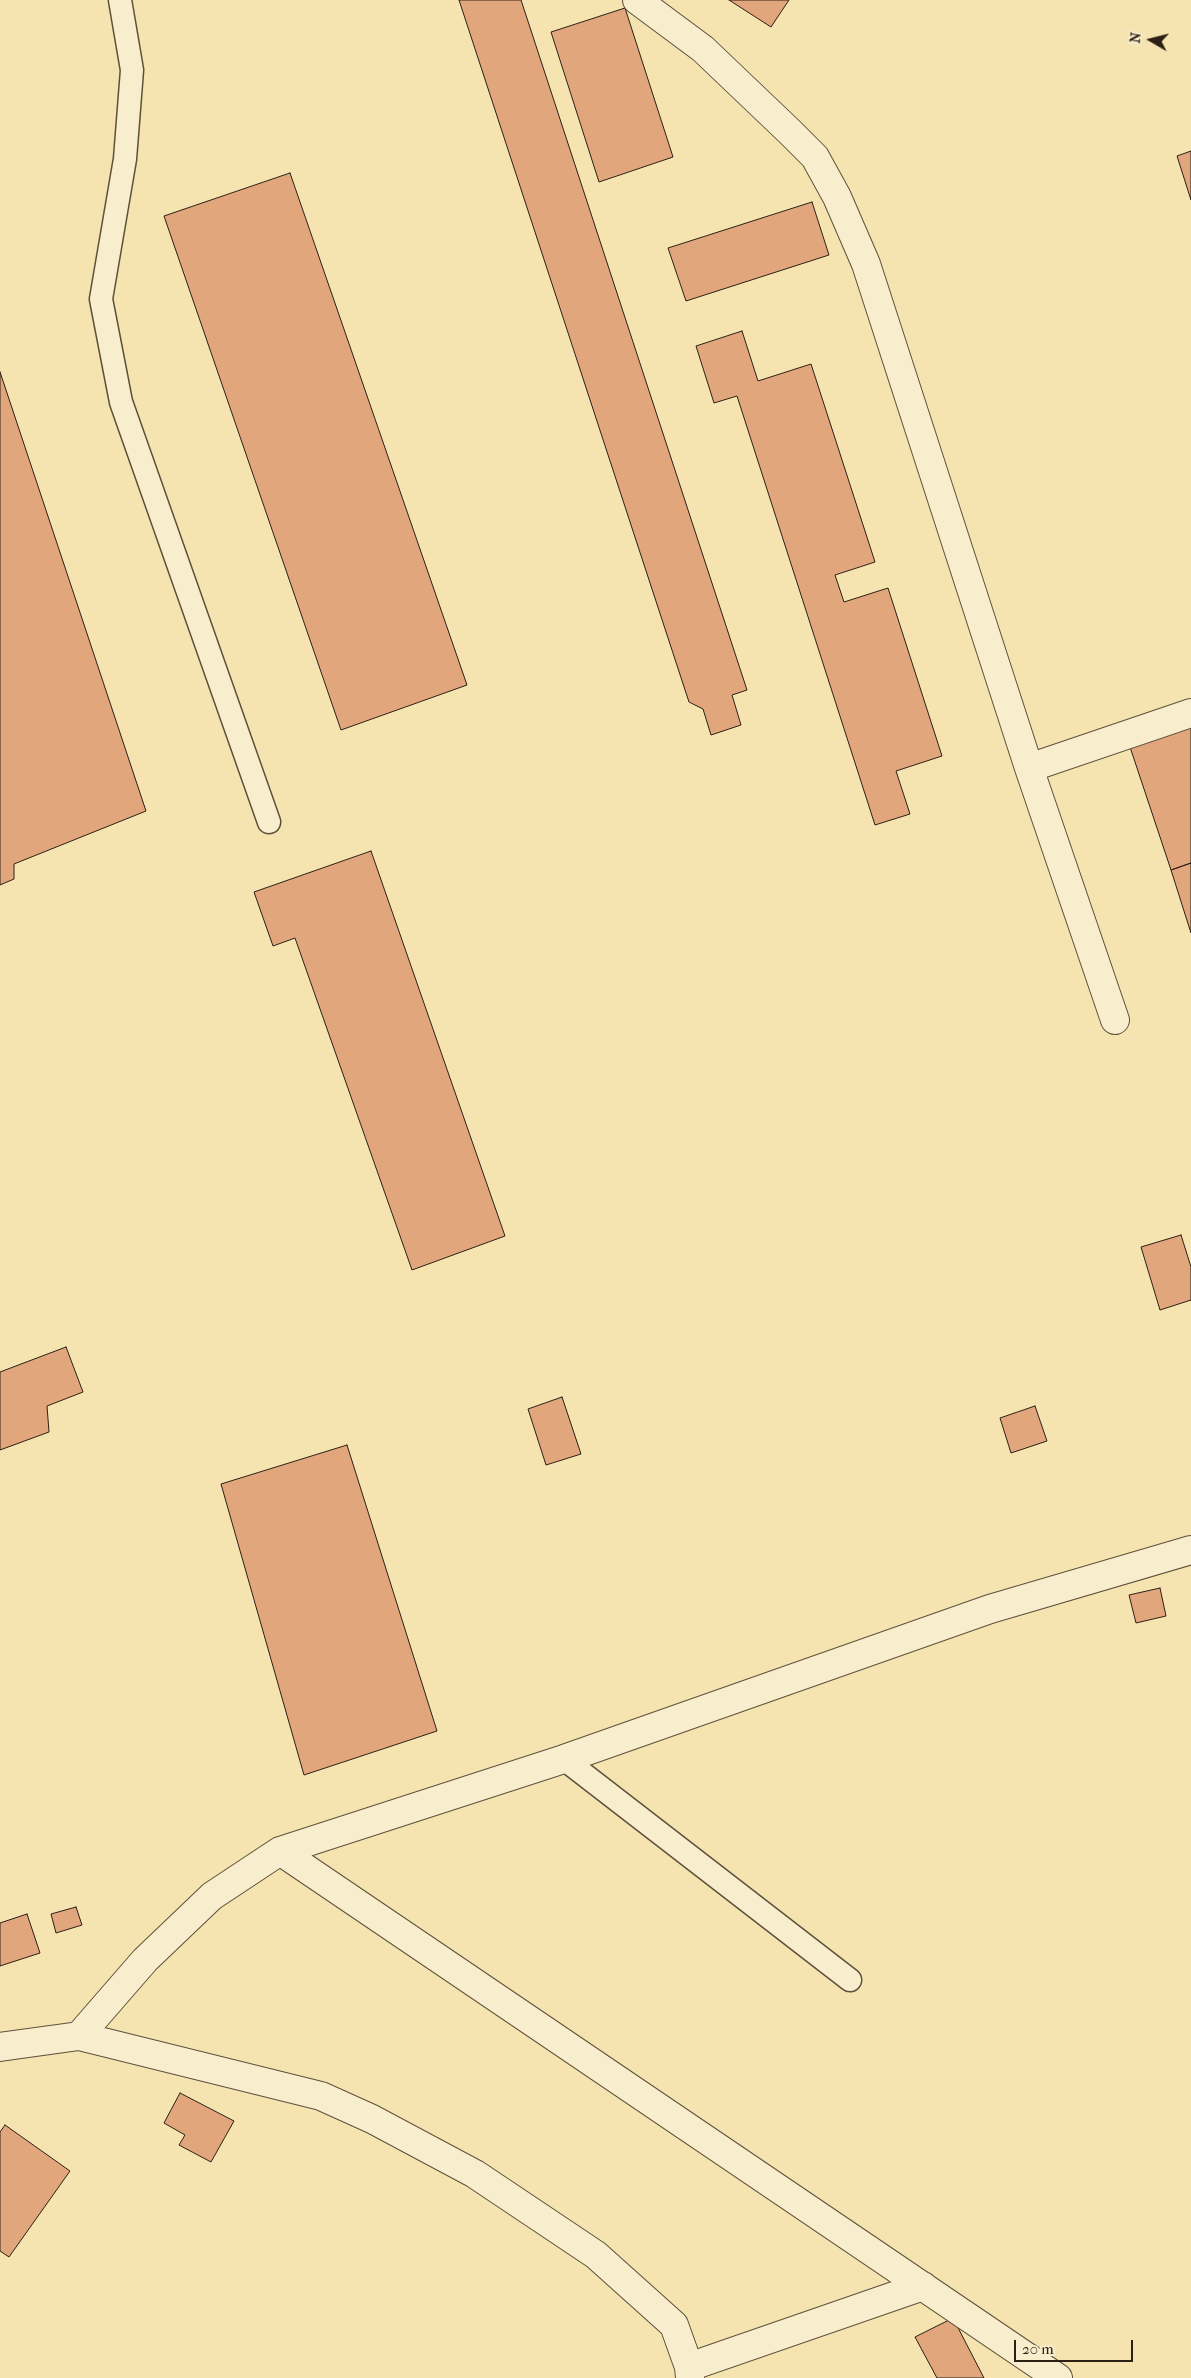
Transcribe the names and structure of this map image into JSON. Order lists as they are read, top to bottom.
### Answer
{
  "scale_bar": "20 m",
  "north": "left"
}
